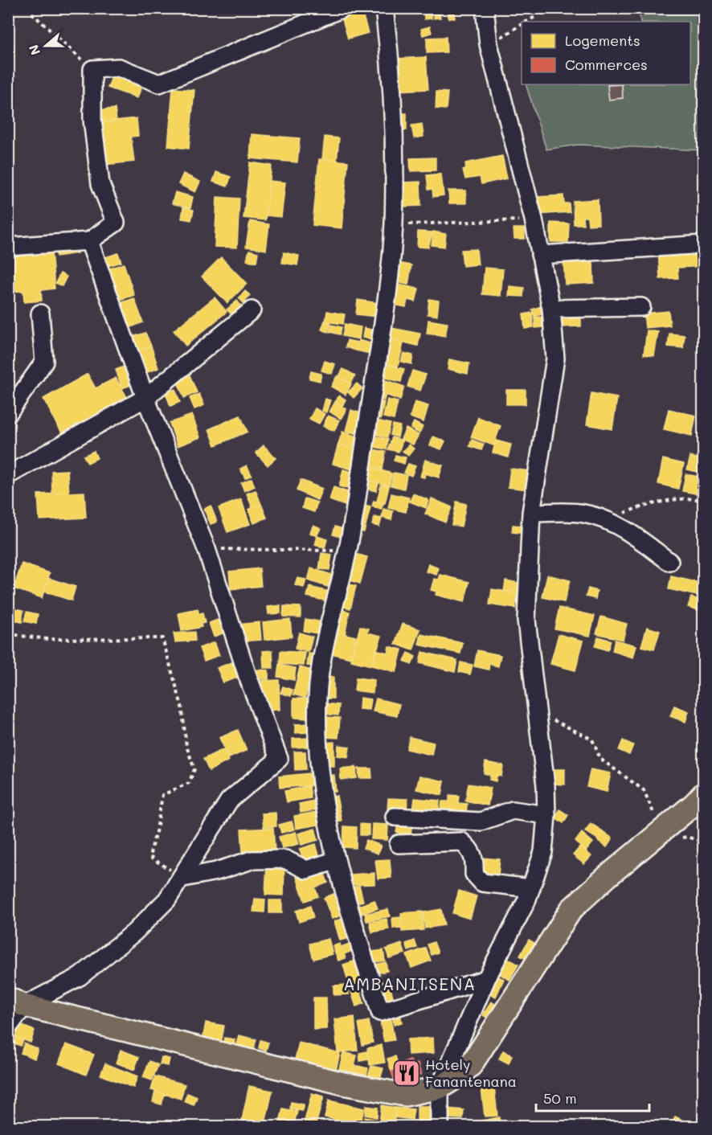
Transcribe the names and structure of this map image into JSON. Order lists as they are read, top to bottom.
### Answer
{
  "districts": ["AMBANITSENA"],
  "places": {
    "restaurant": ["Hotely Fanantenana"]
  },
  "legend": ["Logements", "Commerces"],
  "scale_bar": "50 m",
  "north": "left"
}
